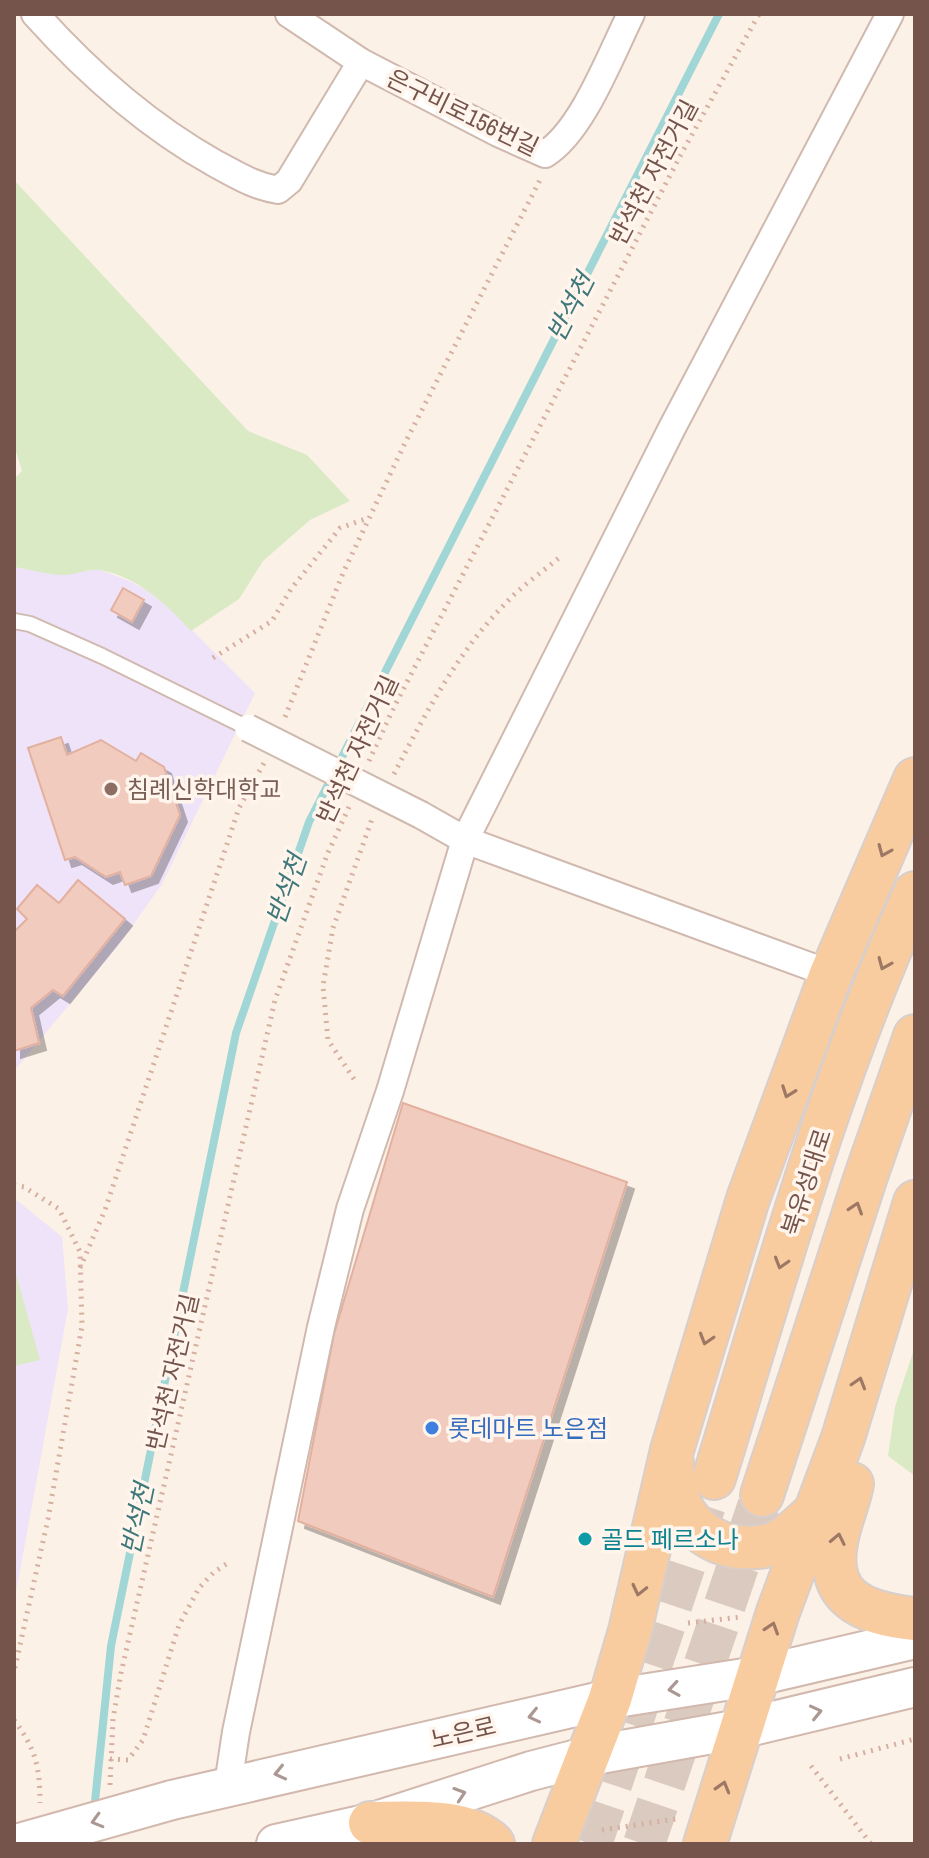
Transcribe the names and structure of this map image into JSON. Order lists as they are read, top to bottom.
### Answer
{
  "streets": {
    "main road": ["북유성대로"],
    "street": ["은구비로156번길", "노은로"],
    "path": ["반석천 자전거길"]
  },
  "water": ["반석천"],
  "places": ["침례신학대학교", "롯데마트 노은점", "골드 페르소나"]
}
